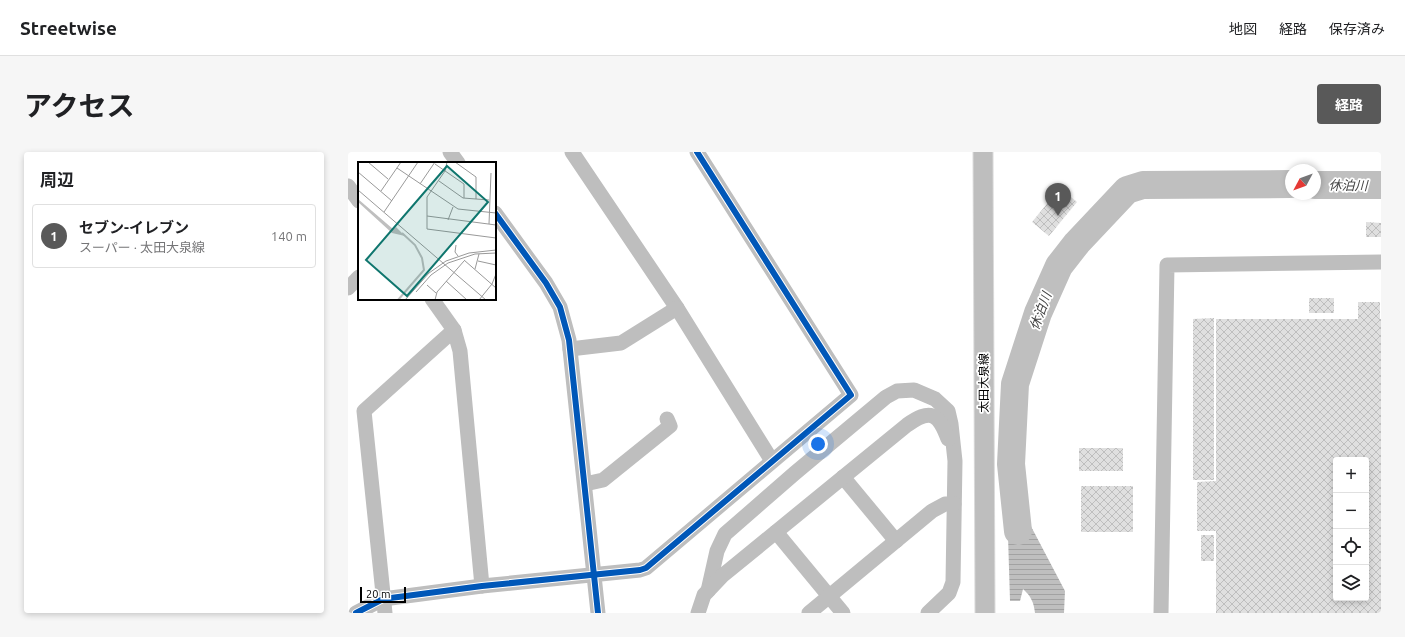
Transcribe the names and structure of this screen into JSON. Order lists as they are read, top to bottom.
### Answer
{
  "streets": {
    "main road": ["太田大泉線"]
  },
  "water": ["休泊川"],
  "scale_bar": "20 m",
  "north": "bottom left",
  "page": {
    "header": "Streetwise",
    "nav": ["地図", "経路", "保存済み"],
    "title": "アクセス",
    "buttons": "経路",
    "heading": "周辺",
    "pins": "1",
    "list": [
      {
        "mark": "1",
        "name": "セブン-イレブン",
        "note": "スーパー · 太田大泉線",
        "value": "140 m"
      }
    ],
    "map_buttons": ["+", "−"],
    "scale": "20 m"
  }
}
